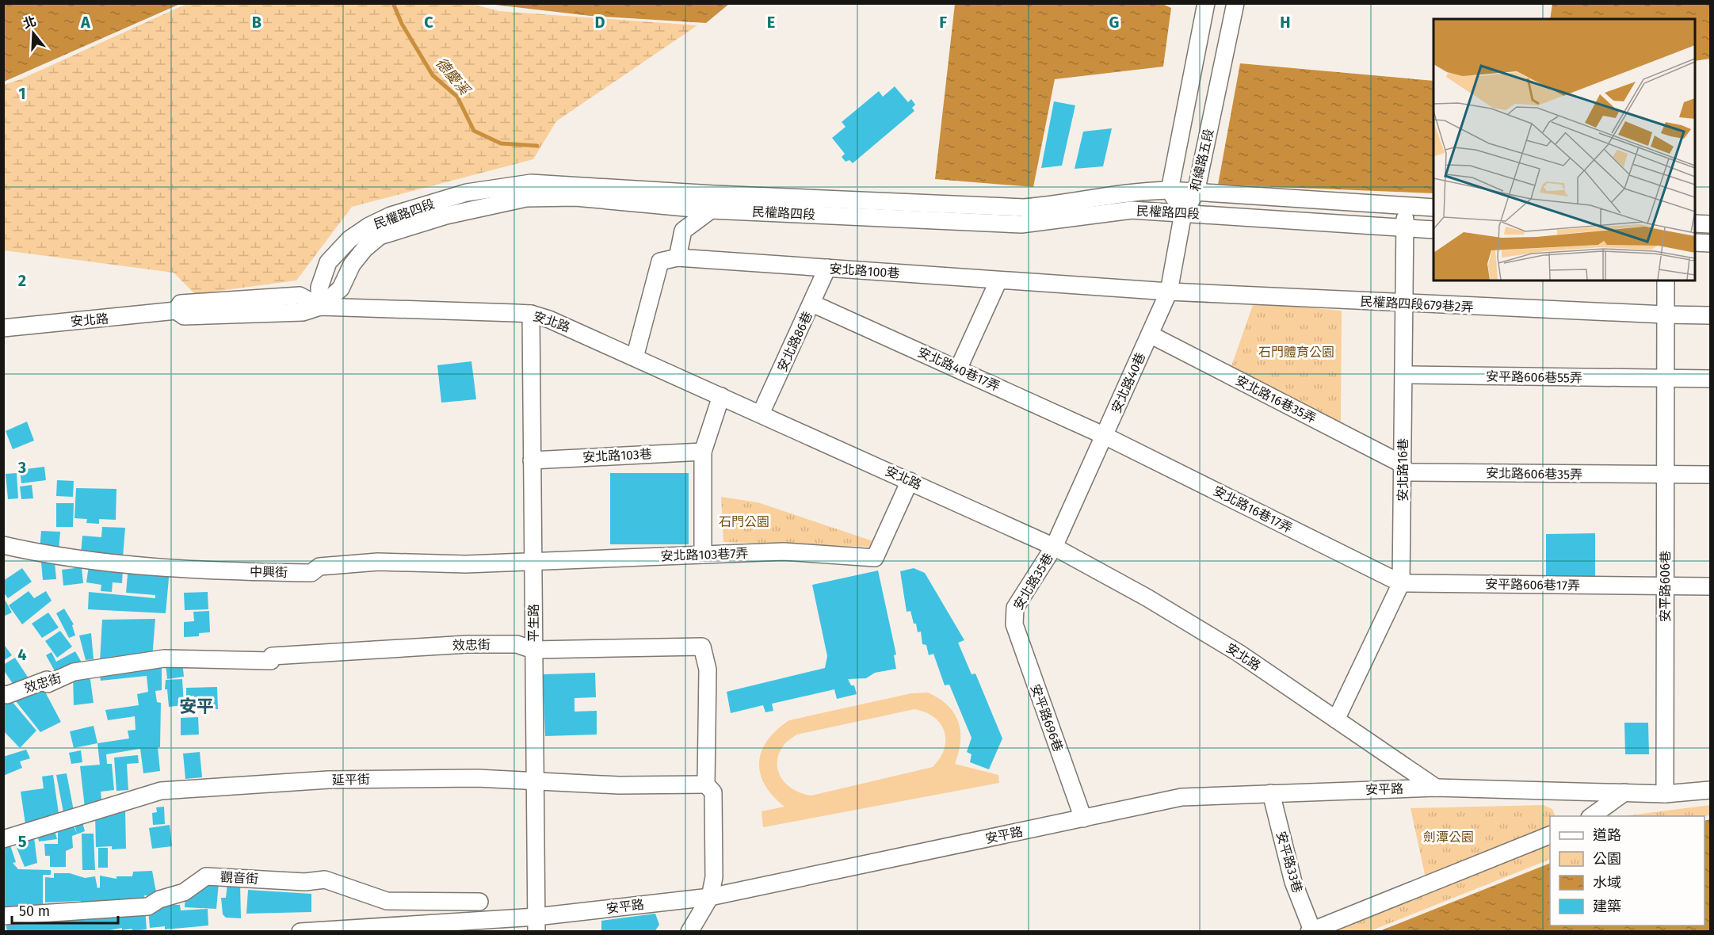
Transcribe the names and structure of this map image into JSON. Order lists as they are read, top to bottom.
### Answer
{
  "streets": {
    "street": [
      "和緯路五段",
      "民權路四段",
      "安北路100巷",
      "民權路四段679巷2弄",
      "安北路",
      "安北路86巷",
      "安北路40巷17弄",
      "安平路606巷55弄",
      "安北路40巷",
      "安北路16巷35弄",
      "安北路103巷",
      "安北路16巷",
      "安北路606巷35弄",
      "安北路16巷17弄",
      "安北路103巷7弄",
      "中興街",
      "安北路35巷",
      "安平路606巷17弄",
      "安平路606巷",
      "平生路",
      "效忠街",
      "安平路696巷",
      "延平街",
      "安平路",
      "安平路33巷",
      "觀音街"
    ]
  },
  "crossings": [
    ["和緯路五段", "民權路四段"],
    ["和緯路五段", "安北路40巷"],
    ["民權路四段", "安北路"],
    ["民權路四段", "安北路40巷"],
    ["民權路四段", "安北路16巷"],
    ["安北路100巷", "民權路四段679巷2弄"],
    ["安北路100巷", "安北路"],
    ["安北路100巷", "安北路86巷"],
    ["安北路100巷", "安北路40巷"],
    ["民權路四段679巷2弄", "安北路40巷"],
    ["民權路四段679巷2弄", "安北路16巷"],
    ["民權路四段679巷2弄", "安平路606巷"],
    ["安北路", "安北路86巷"],
    ["安北路", "安北路40巷"],
    ["安北路", "安北路16巷"],
    ["安北路", "安北路103巷7弄"],
    ["安北路", "安北路35巷"],
    ["安北路", "平生路"],
    ["安北路", "安平路"],
    ["安北路86巷", "安北路40巷17弄"],
    ["安北路40巷17弄", "安北路40巷"],
    ["安北路40巷17弄", "安北路16巷17弄"],
    ["安平路606巷55弄", "安北路16巷"],
    ["安平路606巷55弄", "安平路606巷"],
    ["安北路40巷", "安北路16巷35弄"],
    ["安北路40巷", "安北路16巷17弄"],
    ["安北路40巷", "安北路35巷"],
    ["安北路16巷35弄", "安北路16巷"],
    ["安北路16巷35弄", "安北路606巷35弄"],
    ["安北路103巷", "平生路"],
    ["安北路16巷", "安北路606巷35弄"],
    ["安北路16巷", "安北路16巷17弄"],
    ["安北路16巷", "安平路606巷17弄"],
    ["安北路606巷35弄", "安平路606巷"],
    ["安北路16巷17弄", "安平路606巷17弄"],
    ["安北路103巷7弄", "中興街"],
    ["安北路103巷7弄", "平生路"],
    ["中興街", "平生路"],
    ["安北路35巷", "安平路696巷"],
    ["安平路606巷17弄", "安平路606巷"],
    ["安平路606巷", "安平路"],
    ["平生路", "效忠街"],
    ["平生路", "延平街"],
    ["平生路", "安平路"],
    ["效忠街", "延平街"],
    ["效忠街", "安平路"],
    ["安平路696巷", "安平路"],
    ["安平路", "安平路33巷"]
  ],
  "districts": ["安平"],
  "water": ["德慶溪"],
  "parks": ["石門體育公園", "石門公園", "劍潭公園"],
  "legend": [
    "道路",
    "公園",
    "水域",
    "建築"
  ],
  "scale_bar": "50 m",
  "north": "top",
  "grid": {
    "columns": [
      "A",
      "B",
      "C",
      "D",
      "E",
      "F",
      "G",
      "H"
    ],
    "rows": [
      "1",
      "2",
      "3",
      "4",
      "5"
    ]
  }
}
